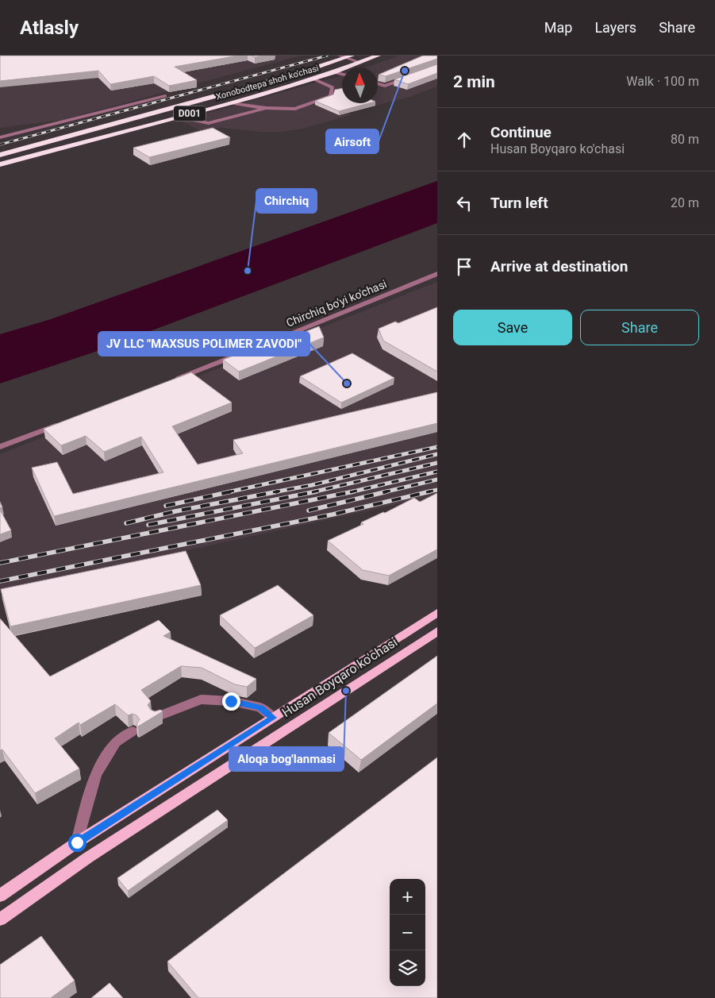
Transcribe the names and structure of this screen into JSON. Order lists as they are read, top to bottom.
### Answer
{
  "streets": {
    "highway": ["Xonobodtepa shoh ko'chasi", "D001"],
    "main road": ["Husan Boyqaro ko'chasi"],
    "street": ["Chirchiq bo'yi ko'chasi"]
  },
  "places": [
    "Airsoft",
    "Chirchiq",
    "JV LLC \"MAXSUS POLIMER ZAVODI\"",
    "Aloqa bog'lanmasi"
  ],
  "north": "top",
  "page": {
    "header": "Atlasly",
    "nav": ["Map", "Layers", "Share"],
    "heading": ["2 min", "Walk · 100 m"],
    "list": [
      ["Continue", "Husan Boyqaro ko'chasi", "80 m"],
      ["Turn left", "20 m"],
      "Arrive at destination"
    ],
    "buttons": ["Save", "Share"],
    "map_buttons": ["+", "−"]
  }
}
